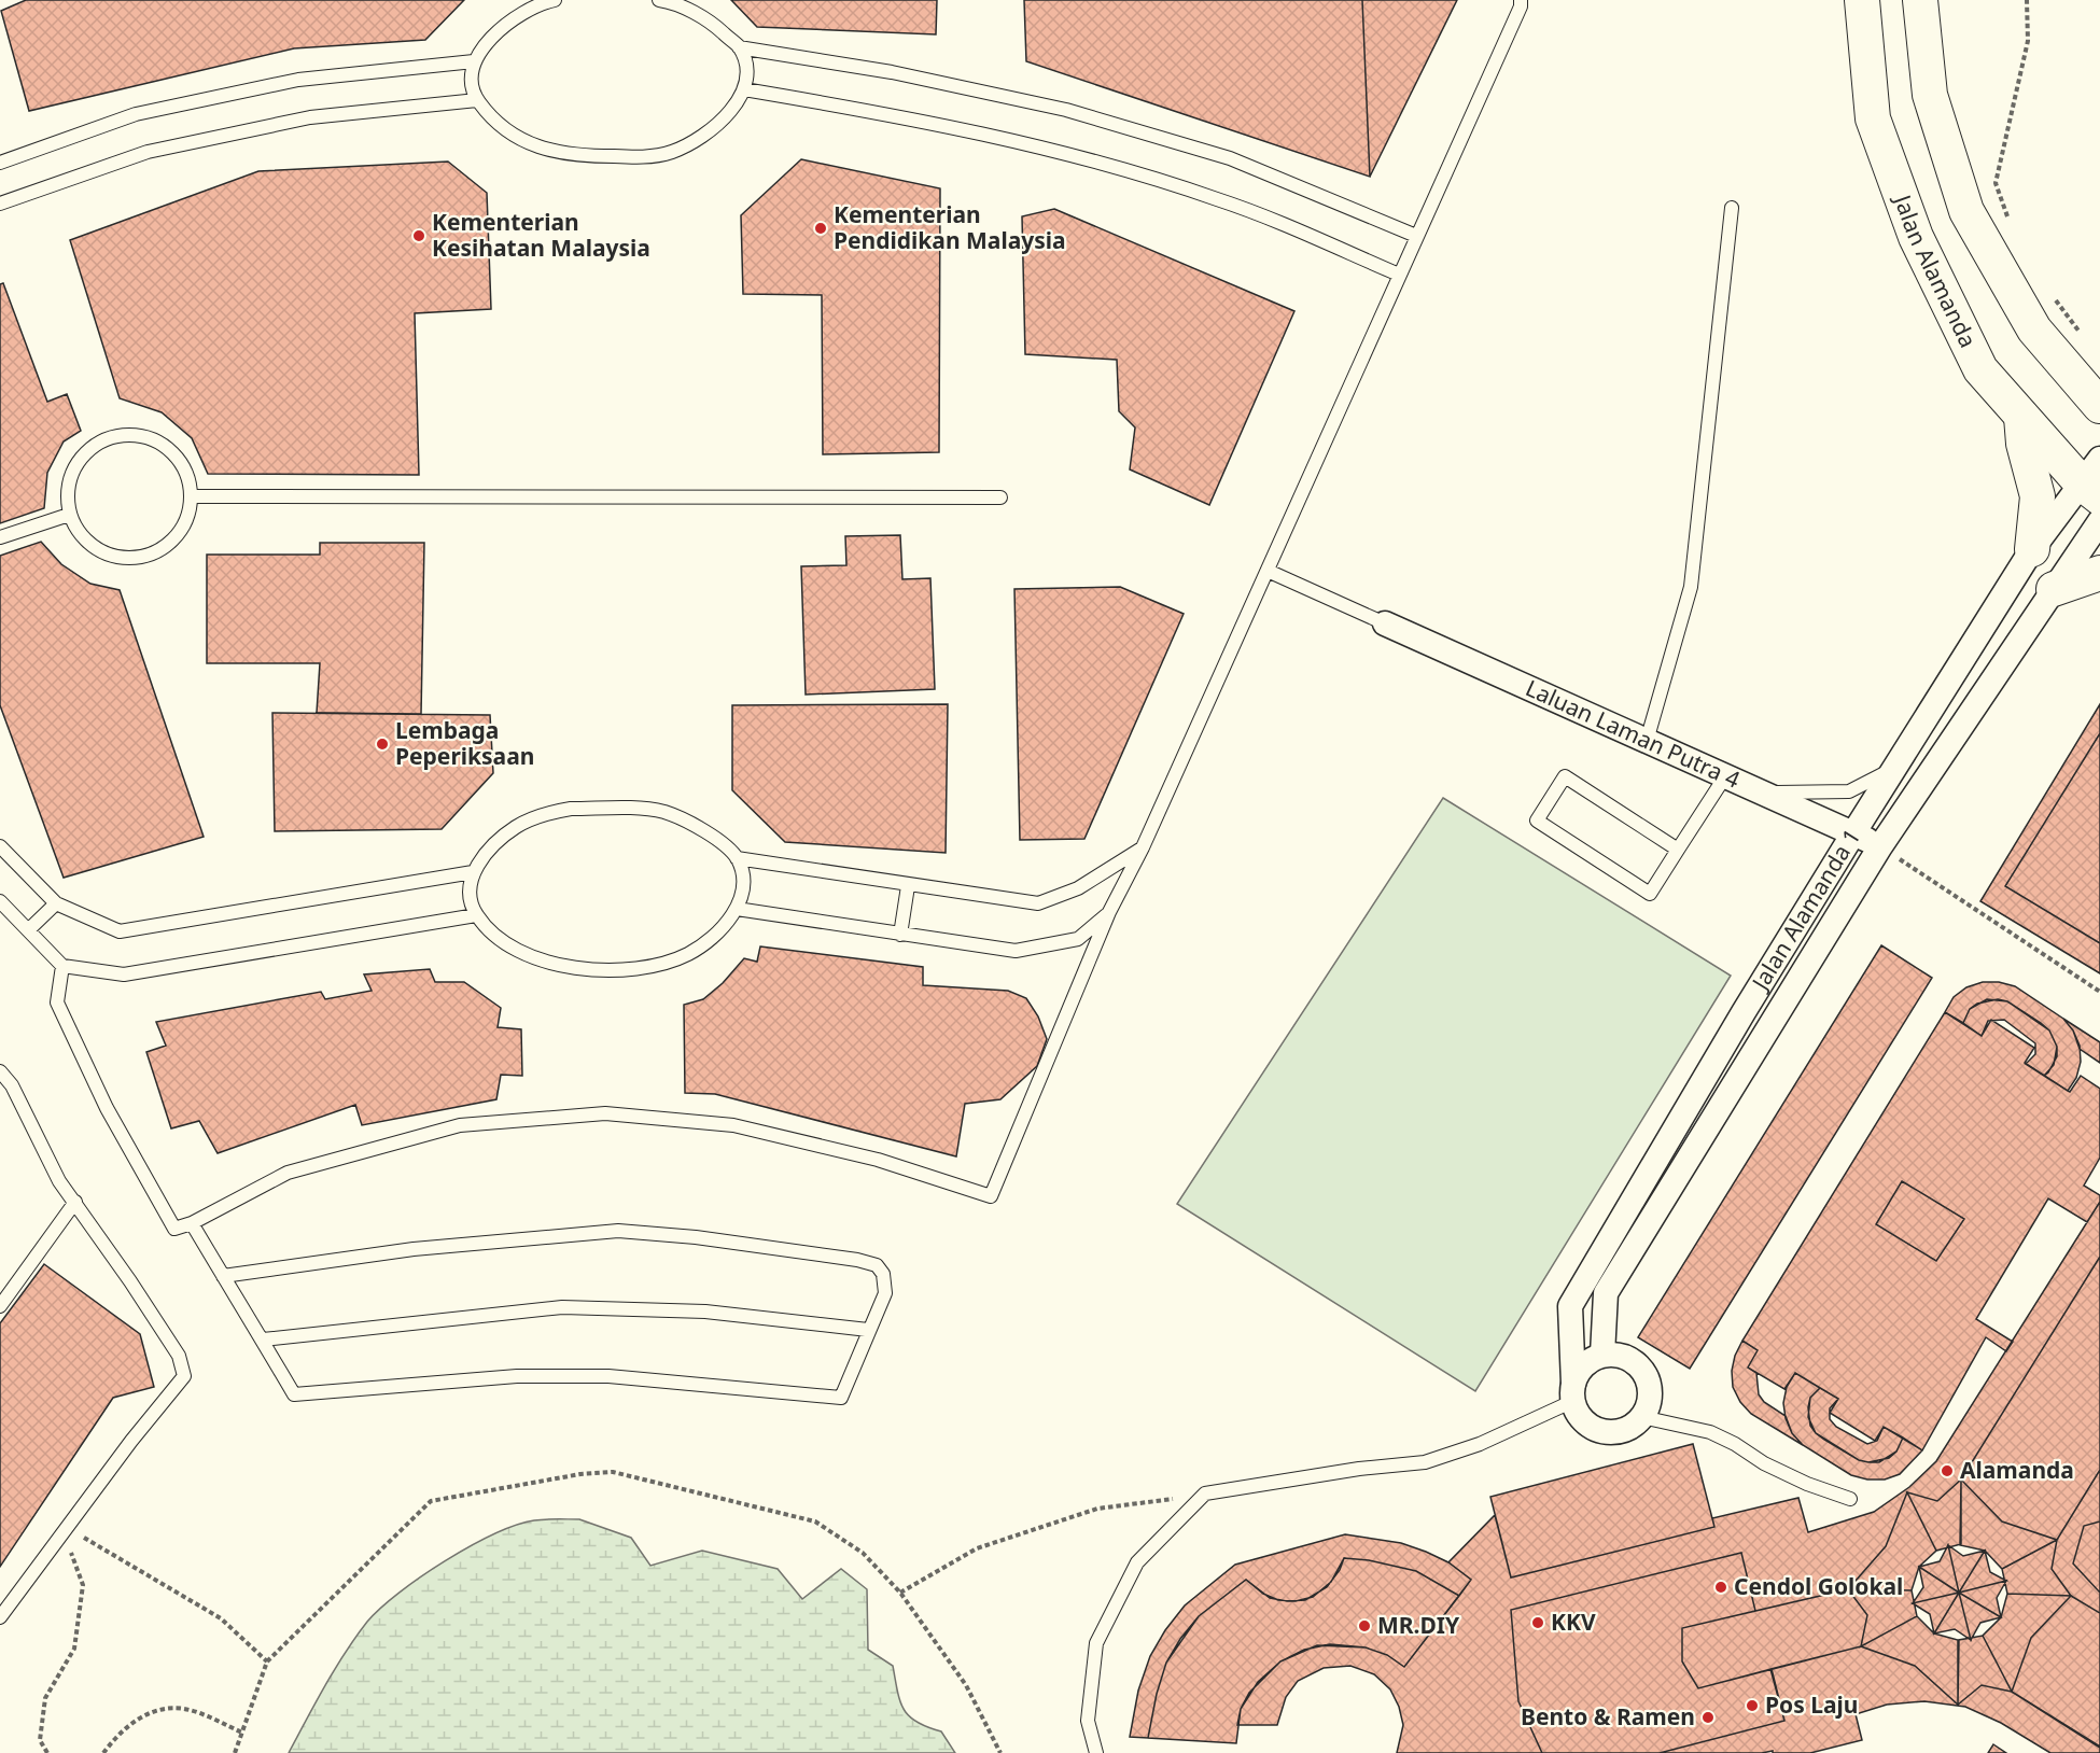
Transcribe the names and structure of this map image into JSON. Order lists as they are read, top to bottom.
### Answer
{
  "streets": {
    "street": ["Jalan Alamanda", "Laluan Laman Putra 4", "Jalan Alamanda 1"]
  },
  "crossings": [
    ["Jalan Alamanda", "Jalan Alamanda 1"],
    ["Laluan Laman Putra 4", "Jalan Alamanda 1"]
  ],
  "places": [
    "Kementerian Pendidikan Malaysia",
    "Kementerian Kesihatan Malaysia",
    "Lembaga Peperiksaan",
    "Alamanda",
    "Cendol Golokal",
    "KKV",
    "MR.DIY",
    "Pos Laju",
    "Bento & Ramen"
  ]
}
